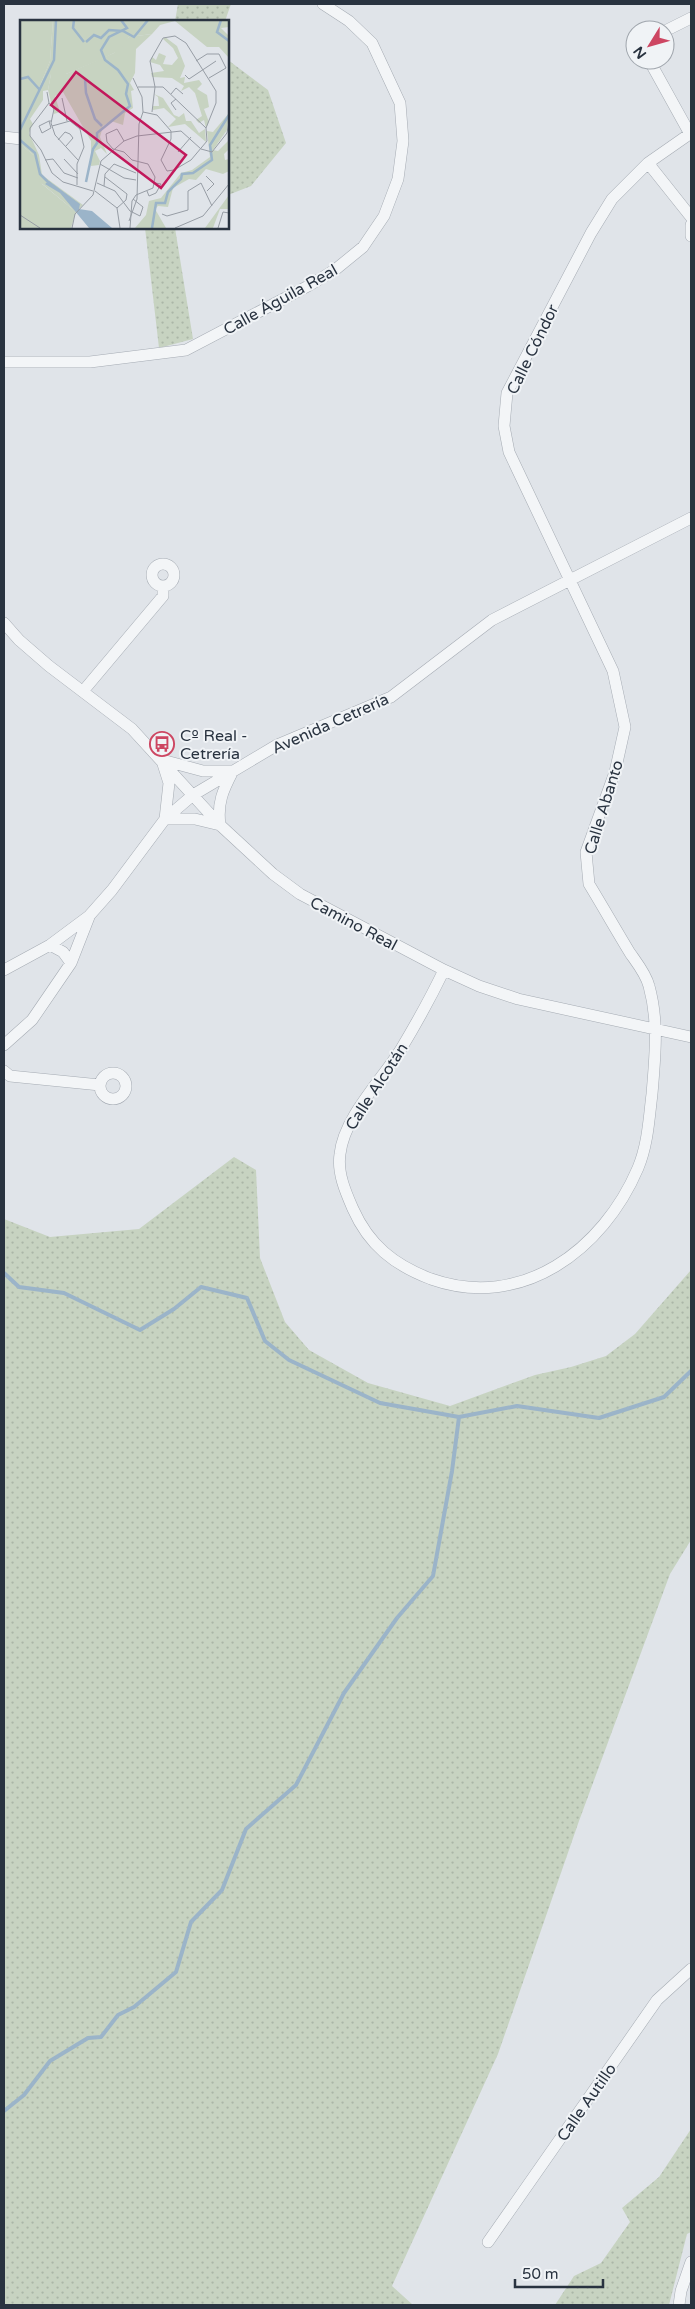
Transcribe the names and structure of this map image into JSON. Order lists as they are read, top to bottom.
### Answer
{
  "streets": {
    "street": [
      "Calle Águila Real",
      "Calle Cóndor",
      "Avenida Cetrería",
      "Calle Abanto",
      "Camino Real",
      "Calle Alcotán",
      "Calle Autillo"
    ]
  },
  "crossings": [
    ["Calle Cóndor", "Avenida Cetrería"],
    ["Calle Cóndor", "Calle Abanto"],
    ["Avenida Cetrería", "Calle Abanto"],
    ["Avenida Cetrería", "Camino Real"],
    ["Calle Abanto", "Camino Real"],
    ["Calle Abanto", "Calle Alcotán"],
    ["Camino Real", "Calle Alcotán"]
  ],
  "places": {
    "bus stop": ["Cº Real - Cetrería"]
  },
  "scale_bar": "50 m",
  "north": "bottom left"
}
